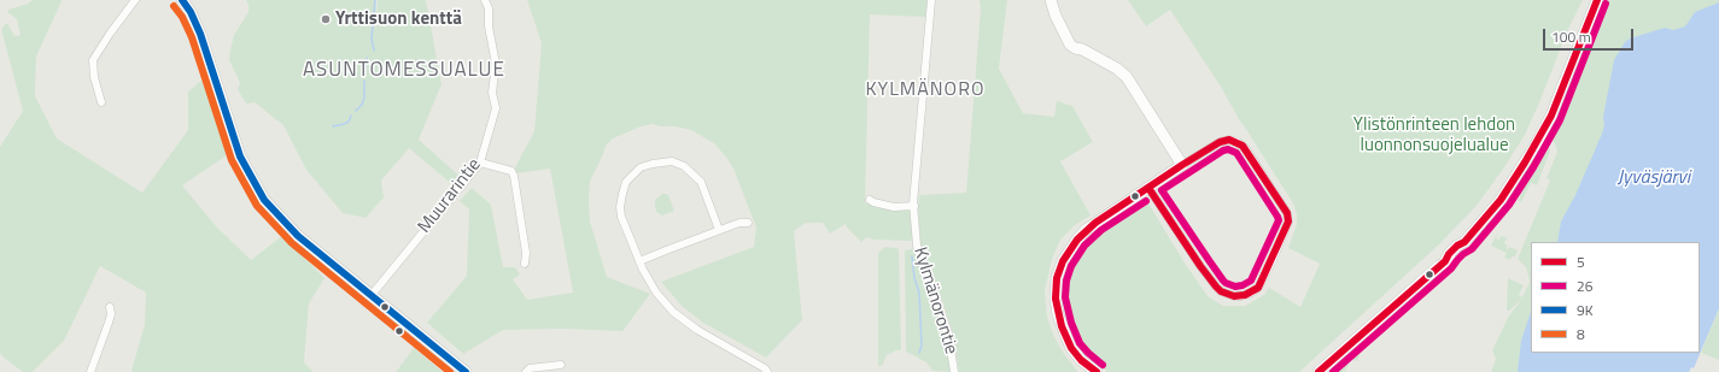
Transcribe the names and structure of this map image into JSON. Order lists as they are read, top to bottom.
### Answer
{
  "streets": {
    "street": ["Muurarintie", "Kylmänorontie"]
  },
  "districts": ["ASUNTOMESSUALUE", "KYLMÄNORO"],
  "water": ["Jyväsjärvi"],
  "parks": ["Ylistönrinteen lehdon luonnonsuojelualue"],
  "places": ["Yrttisuon kenttä"],
  "lines": [
    "transit line 5",
    "transit line 9K",
    "transit line 26",
    "transit line 8"
  ],
  "legend": [
    "5",
    "26",
    "9K",
    "8"
  ],
  "scale_bar": "100 m"
}
